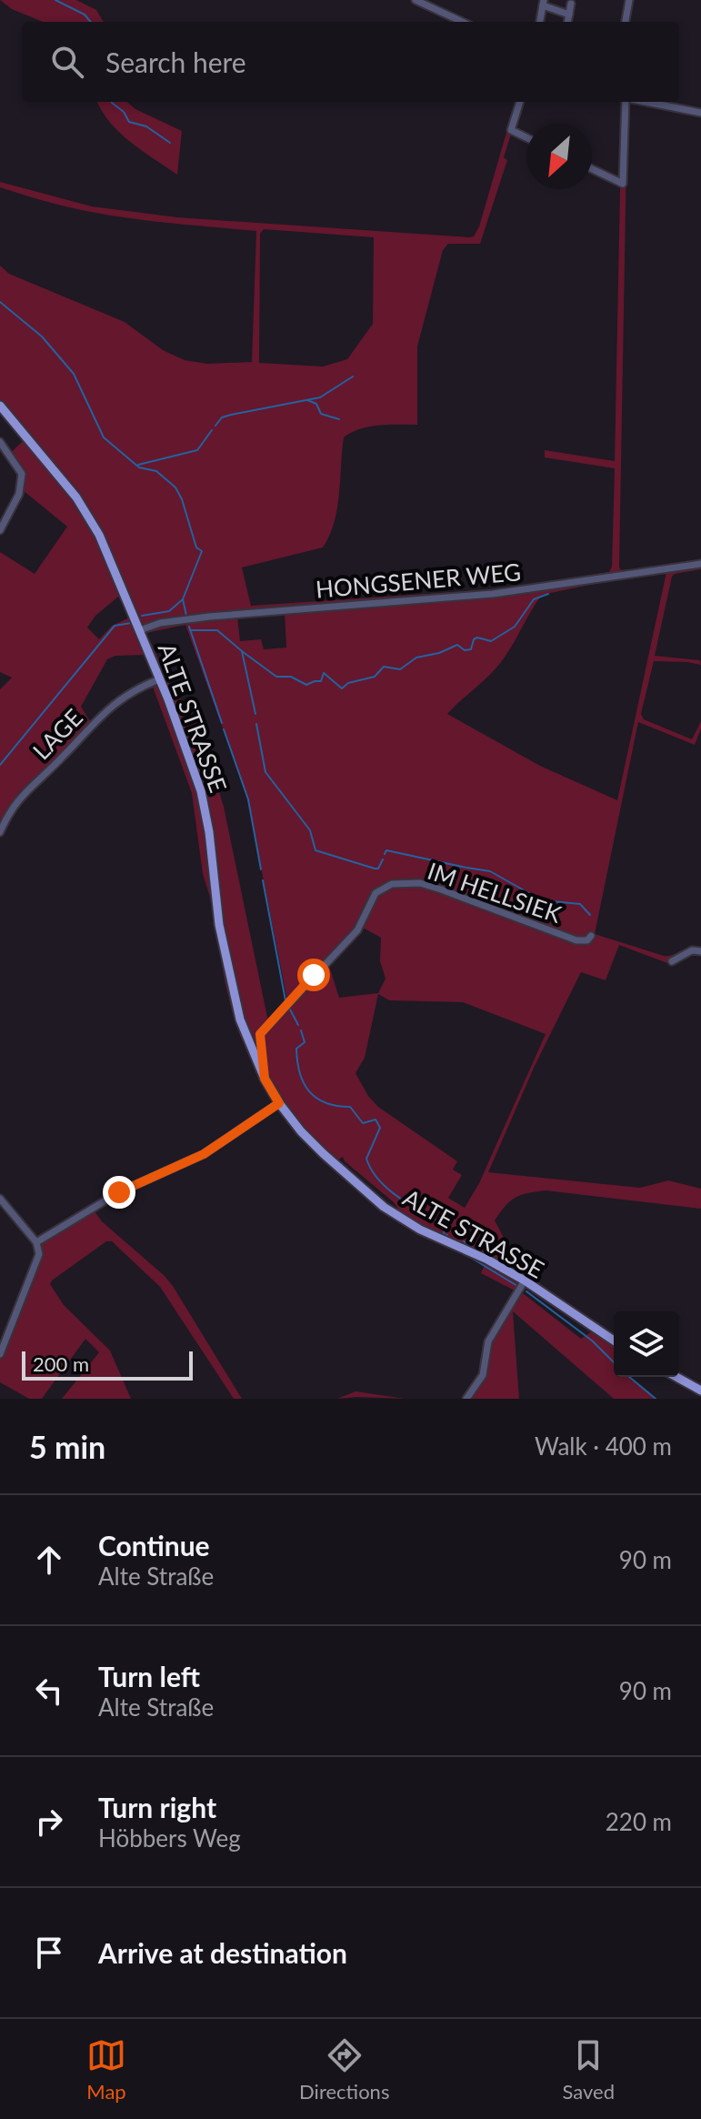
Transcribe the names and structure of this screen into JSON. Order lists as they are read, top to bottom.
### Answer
{
  "streets": {
    "main road": ["ALTE STRASSE"],
    "street": ["HONGSENER WEG", "LAGE", "IM HELLSIEK"]
  },
  "crossings": [
    ["HONGSENER WEG", "ALTE STRASSE"],
    ["ALTE STRASSE", "LAGE"],
    ["ALTE STRASSE", "IM HELLSIEK"]
  ],
  "scale_bar": "200 m",
  "north": "bottom left",
  "page": {
    "search": "Search here",
    "scale": "200 m",
    "heading": ["5 min", "Walk · 400 m"],
    "list": [
      ["Continue", "Alte Straße", "90 m"],
      ["Turn left", "Alte Straße", "90 m"],
      ["Turn right", "Höbbers Weg", "220 m"],
      "Arrive at destination"
    ],
    "nav": ["Map", "Directions", "Saved"]
  }
}
